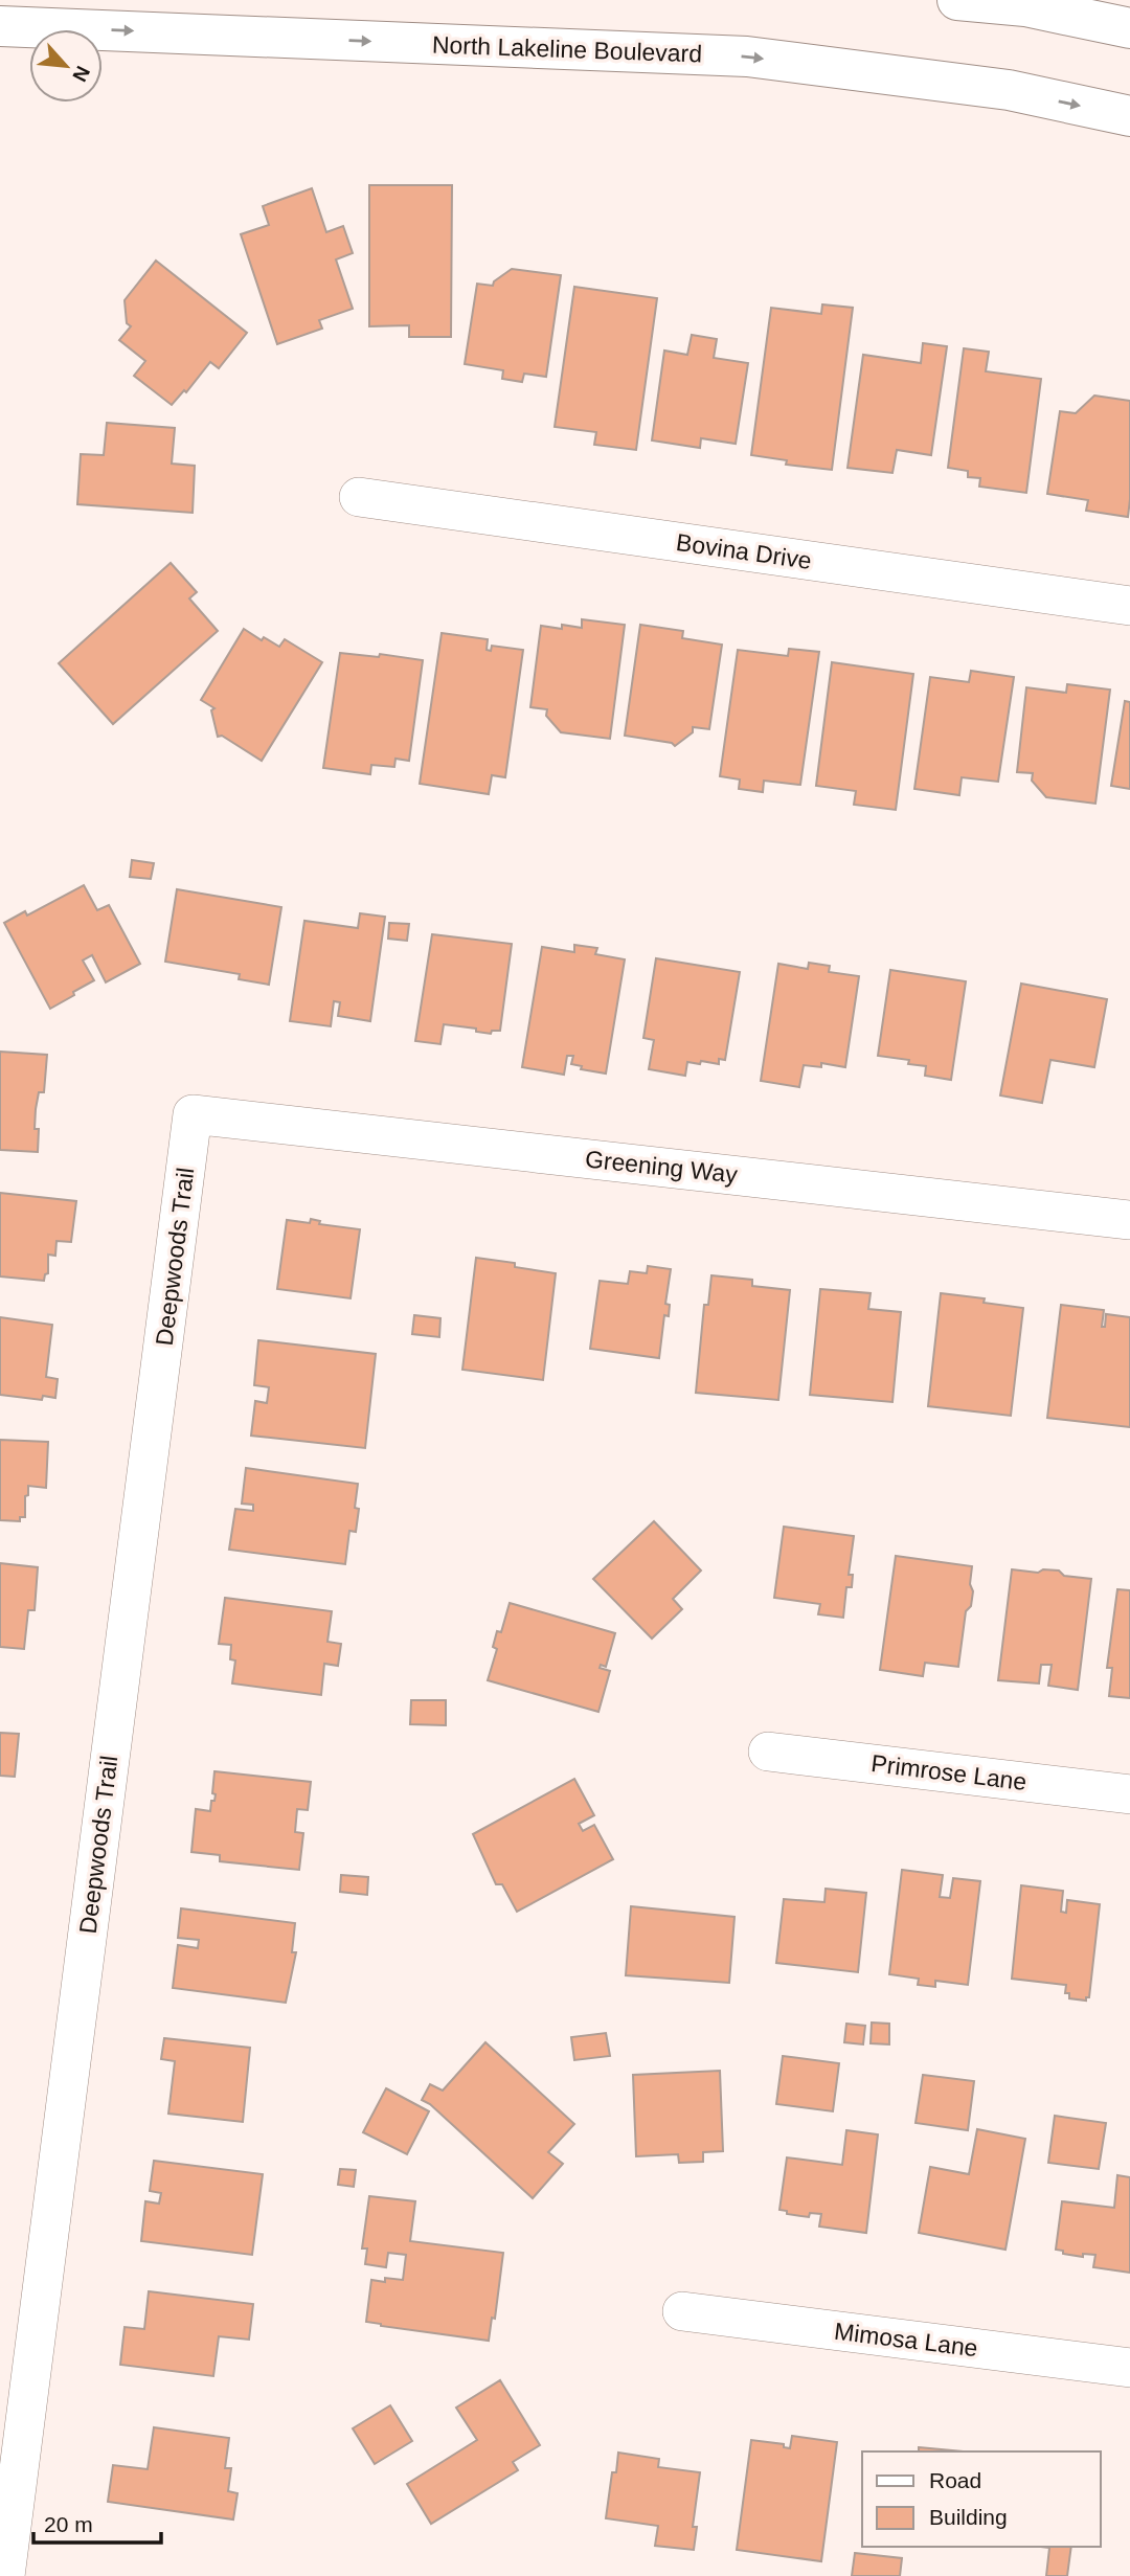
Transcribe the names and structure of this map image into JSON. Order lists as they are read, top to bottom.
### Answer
{
  "streets": {
    "main road": ["North Lakeline Boulevard"],
    "street": [
      "Bovina Drive",
      "Greening Way",
      "Deepwoods Trail",
      "Primrose Lane",
      "Mimosa Lane"
    ]
  },
  "crossings": [
    ["Greening Way", "Deepwoods Trail"]
  ],
  "one_way": ["North Lakeline Boulevard"],
  "legend": ["Road", "Building"],
  "scale_bar": "20 m",
  "north": "bottom right"
}
